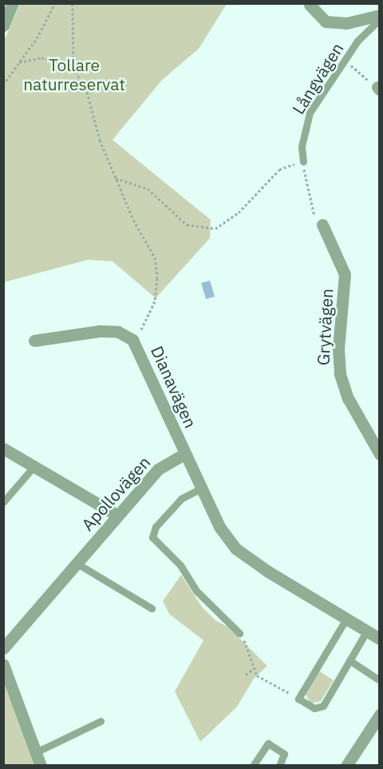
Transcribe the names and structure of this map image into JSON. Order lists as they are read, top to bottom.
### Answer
{
  "streets": {
    "street": ["Grytvägen", "Dianavägen", "Apollovägen"],
    "lane": ["Långvägen"]
  },
  "crossings": [
    ["Dianavägen", "Apollovägen"]
  ],
  "parks": ["Tollare naturreservat"]
}
